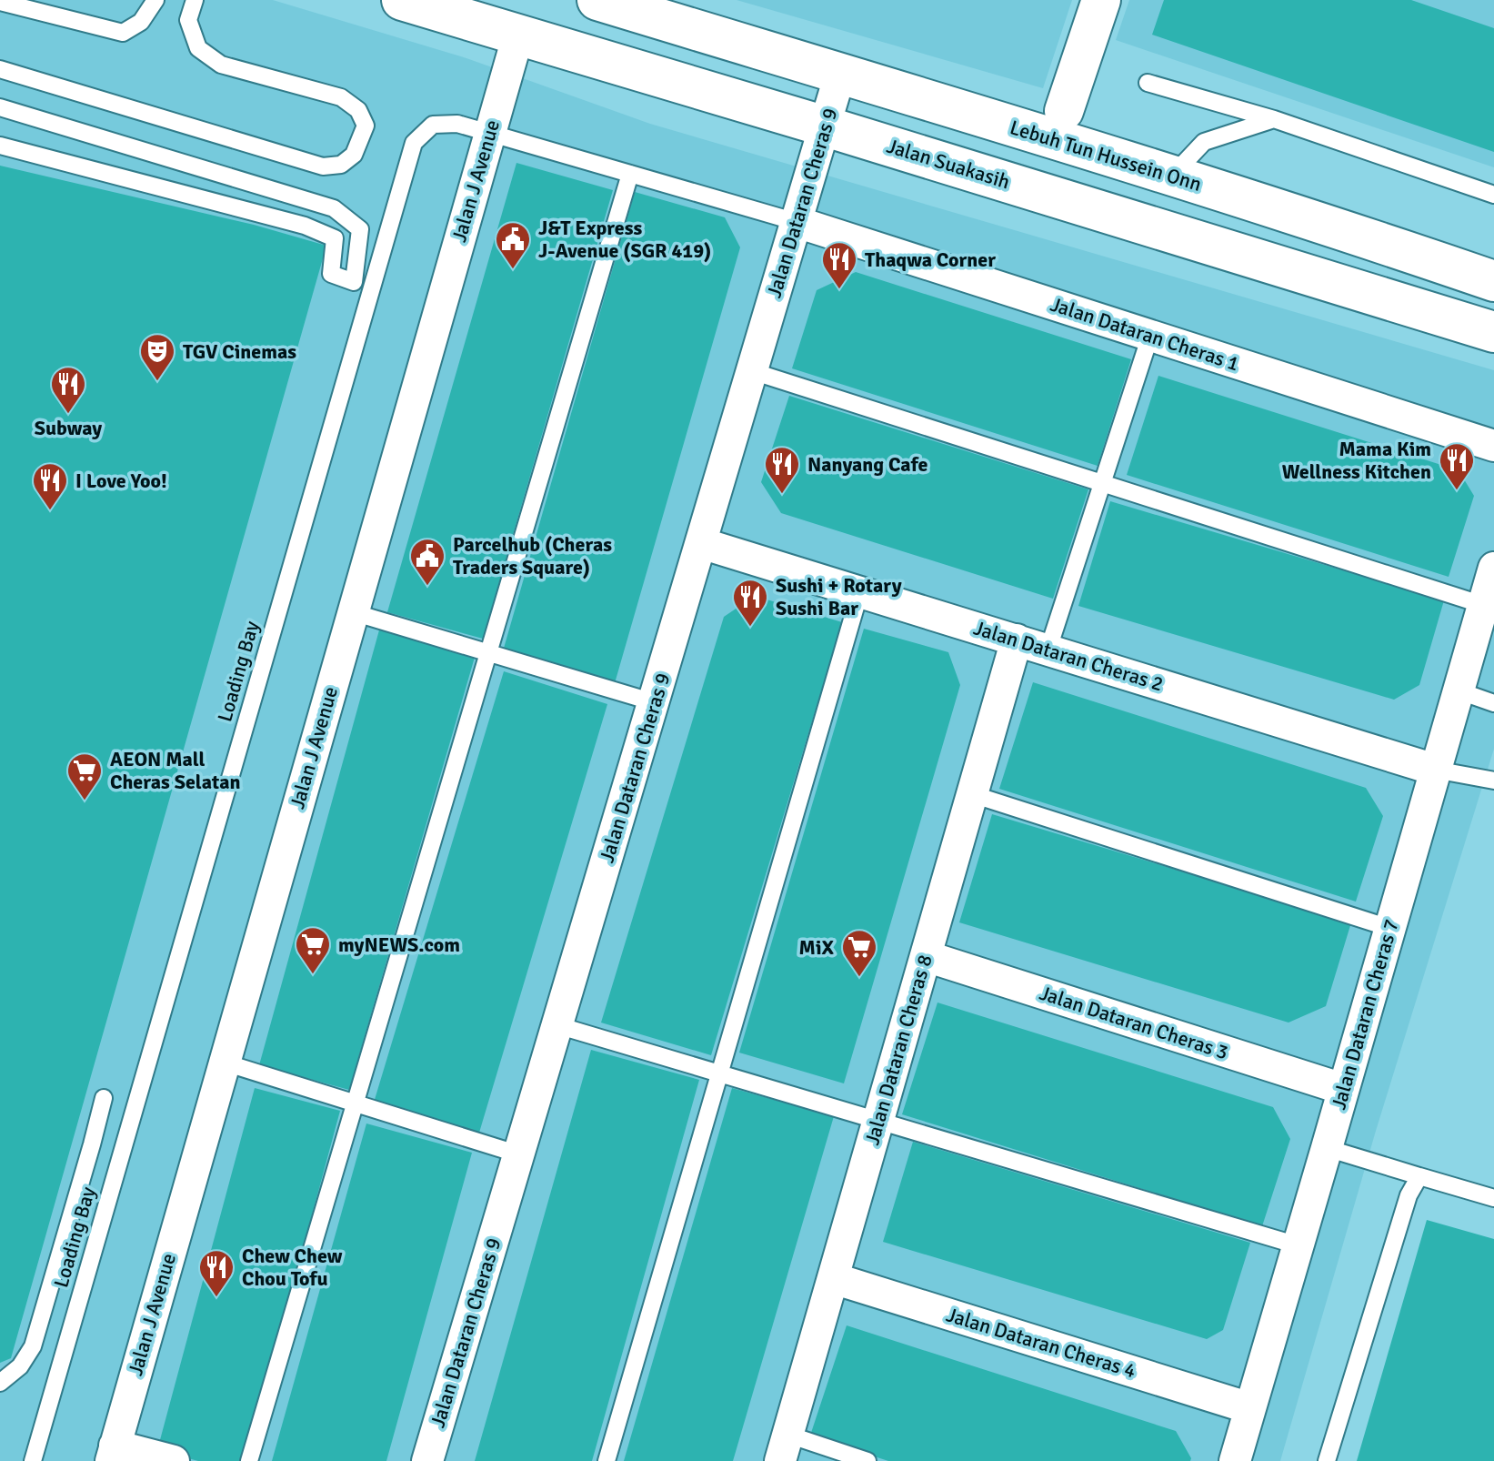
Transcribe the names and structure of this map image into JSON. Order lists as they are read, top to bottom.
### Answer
{
  "streets": {
    "main road": ["Lebuh Tun Hussein Onn", "Jalan Suakasih"],
    "street": [
      "Jalan J Avenue",
      "Jalan Dataran Cheras 9",
      "Jalan Dataran Cheras 1",
      "Jalan Dataran Cheras 2",
      "Jalan Dataran Cheras 7",
      "Jalan Dataran Cheras 3",
      "Jalan Dataran Cheras 8",
      "Jalan Dataran Cheras 4"
    ],
    "lane": ["Loading Bay"]
  },
  "crossings": [
    ["Lebuh Tun Hussein Onn", "Jalan Dataran Cheras 9"],
    ["Jalan Suakasih", "Jalan J Avenue"],
    ["Jalan Suakasih", "Jalan Dataran Cheras 9"],
    ["Jalan J Avenue", "Loading Bay"],
    ["Jalan Dataran Cheras 9", "Jalan Dataran Cheras 1"],
    ["Jalan Dataran Cheras 9", "Jalan Dataran Cheras 2"],
    ["Jalan Dataran Cheras 2", "Jalan Dataran Cheras 7"],
    ["Jalan Dataran Cheras 2", "Jalan Dataran Cheras 8"],
    ["Jalan Dataran Cheras 7", "Jalan Dataran Cheras 3"],
    ["Jalan Dataran Cheras 7", "Jalan Dataran Cheras 4"],
    ["Jalan Dataran Cheras 3", "Jalan Dataran Cheras 8"],
    ["Jalan Dataran Cheras 8", "Jalan Dataran Cheras 4"]
  ],
  "places": {
    "public building": ["J&T Express J-Avenue (SGR 419)", "Parcelhub (Cheras Traders Square)"],
    "restaurant": [
      "Thaqwa Corner",
      "Subway",
      "Mama Kim Wellness Kitchen",
      "Nanyang Cafe",
      "I Love Yoo!",
      "Sushi + Rotary Sushi Bar",
      "Chew Chew Chou Tofu"
    ],
    "theatre": ["TGV Cinemas"],
    "supermarket": ["AEON Mall Cheras Selatan", "myNEWS.com", "MiX"]
  }
}
